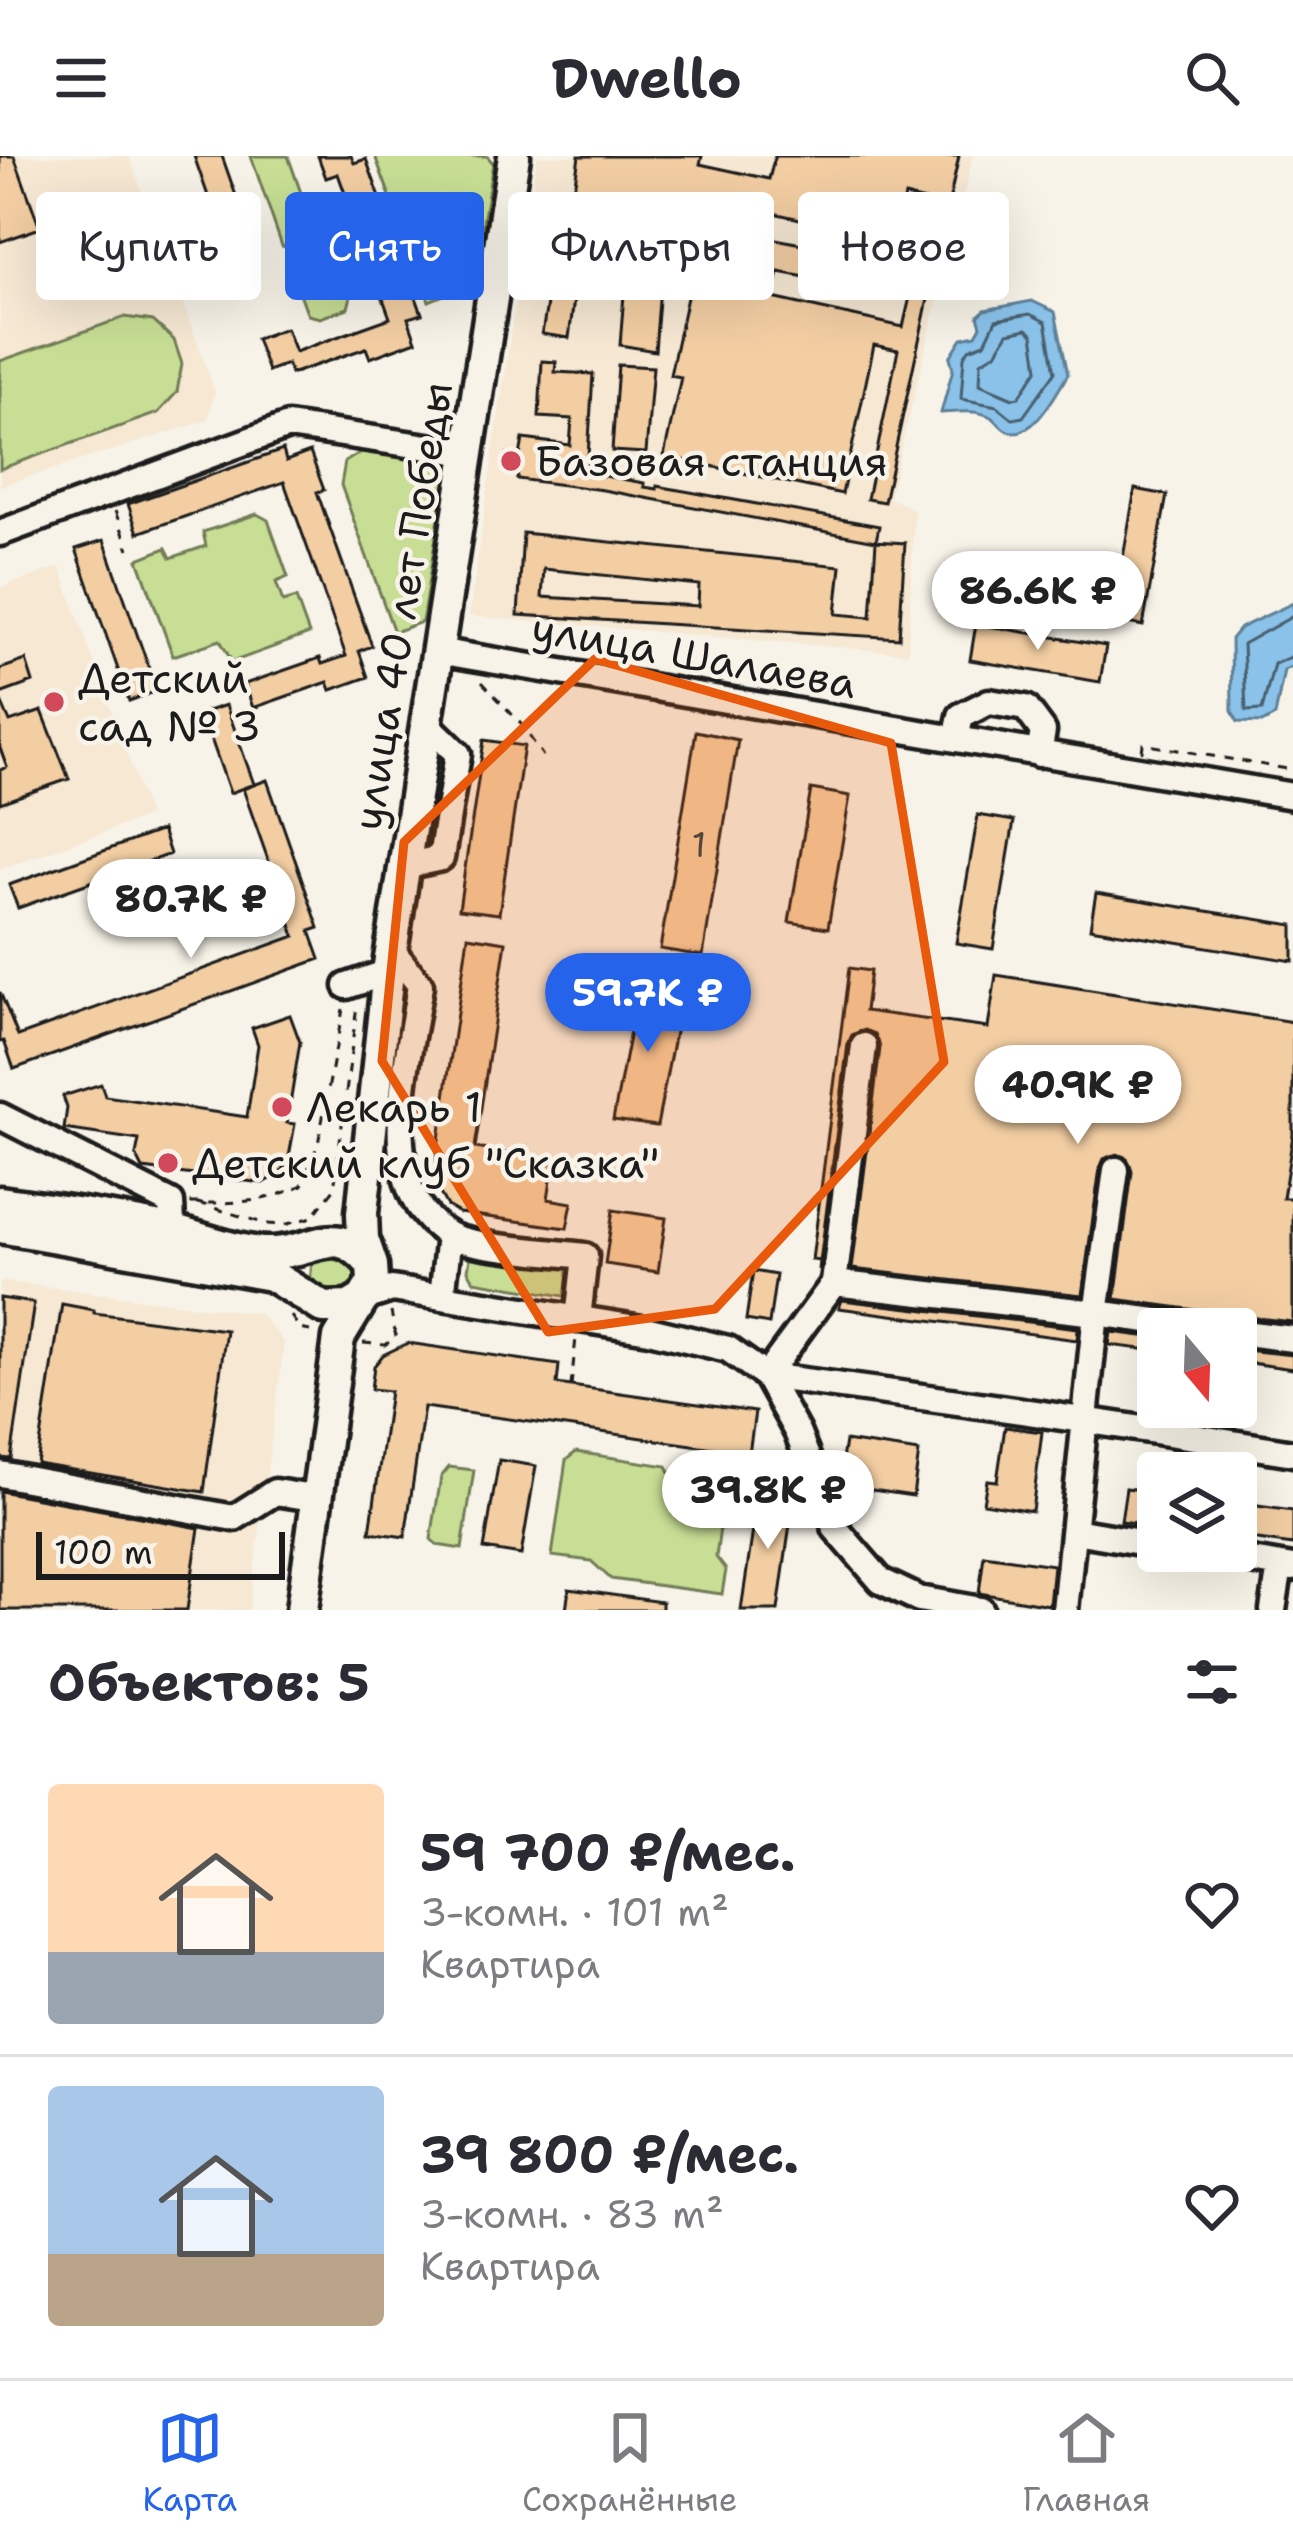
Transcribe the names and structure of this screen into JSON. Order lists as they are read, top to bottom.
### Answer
{
  "streets": {
    "main road": ["улица 40 лет Победы"],
    "street": ["улица Шалаева"]
  },
  "crossings": [
    ["улица 40 лет Победы", "улица Шалаева"]
  ],
  "places": [
    "Базовая станция",
    "Детский сад № 3",
    "Лекарь 1",
    "Детский клуб \"Сказка\""
  ],
  "house_numbers": ["1"],
  "scale_bar": "100 m",
  "north": "bottom",
  "page": {
    "header": "Dwello",
    "chip": [
      "Купить",
      "Снять",
      "Фильтры",
      "Новое"
    ],
    "price": [
      "86.6K ₽",
      "80.7K ₽",
      "59.7K ₽",
      "40.9K ₽",
      "39.8K ₽"
    ],
    "scale": "100 m",
    "heading": "Объектов: 5",
    "list": [
      {
        "name": "59 700 ₽/мес.",
        "note": "3-комн. · 101 m² · Квартира"
      },
      {
        "name": "39 800 ₽/мес.",
        "note": "3-комн. · 83 m² · Квартира"
      }
    ],
    "tabs": ["Карта", "Сохранённые", "Главная"]
  }
}
